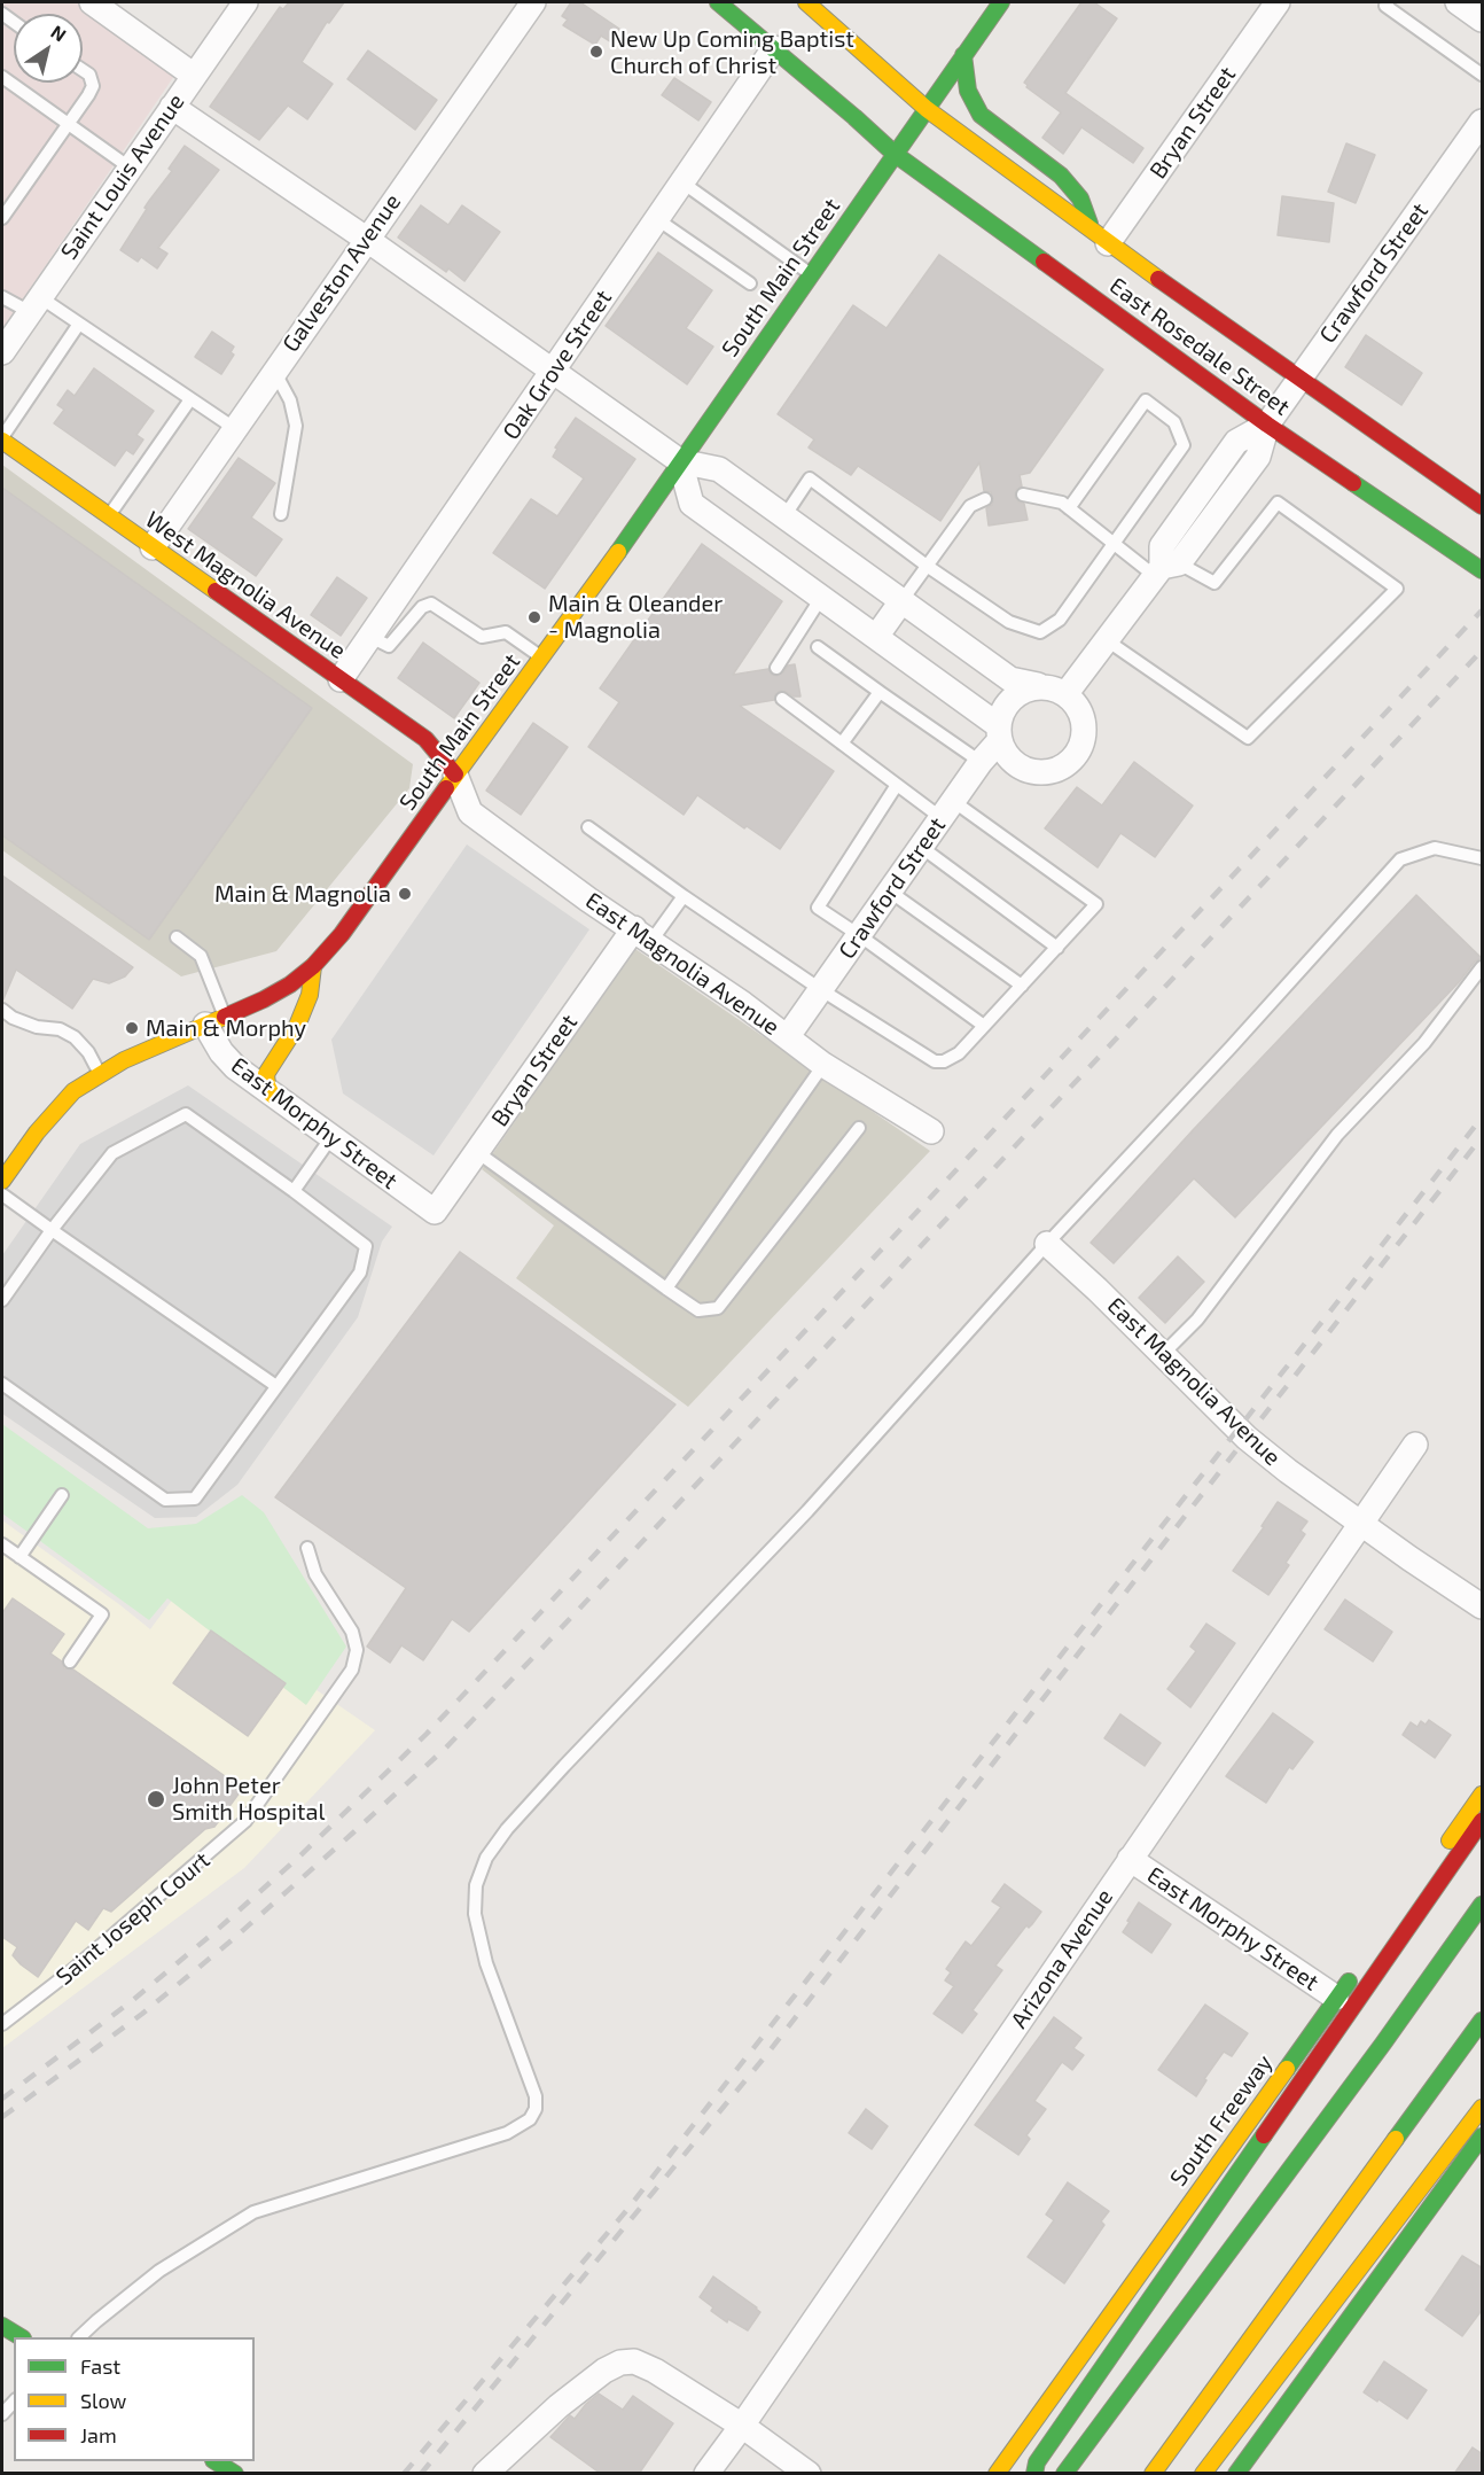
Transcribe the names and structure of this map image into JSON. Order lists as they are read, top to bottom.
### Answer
{
  "streets": {
    "main road": [
      "South Main Street",
      "East Rosedale Street",
      "West Magnolia Avenue",
      "South Freeway"
    ],
    "street": [
      "Bryan Street",
      "Saint Louis Avenue",
      "Galveston Avenue",
      "Crawford Street",
      "Oak Grove Street",
      "East Magnolia Avenue",
      "East Morphy Street",
      "Arizona Avenue"
    ],
    "lane": ["Saint Joseph Court"]
  },
  "crossings": [
    ["Bryan Street", "East Rosedale Street"],
    ["Bryan Street", "East Magnolia Avenue"],
    ["Bryan Street", "East Morphy Street"],
    ["Galveston Avenue", "West Magnolia Avenue"],
    ["Crawford Street", "East Rosedale Street"],
    ["Crawford Street", "East Magnolia Avenue"],
    ["South Main Street", "East Rosedale Street"],
    ["South Main Street", "West Magnolia Avenue"],
    ["South Main Street", "East Magnolia Avenue"],
    ["South Main Street", "East Morphy Street"],
    ["East Rosedale Street", "Oak Grove Street"],
    ["Oak Grove Street", "West Magnolia Avenue"],
    ["West Magnolia Avenue", "East Magnolia Avenue"],
    ["East Magnolia Avenue", "Arizona Avenue"],
    ["East Morphy Street", "Arizona Avenue"],
    ["East Morphy Street", "South Freeway"]
  ],
  "places": [
    "New Up Coming Baptist Church of Christ",
    "Main & Oleander - Magnolia",
    "Main & Magnolia",
    "Main & Morphy",
    "John Peter Smith Hospital"
  ],
  "legend": ["Fast", "Slow", "Jam"],
  "north": "top right"
}
